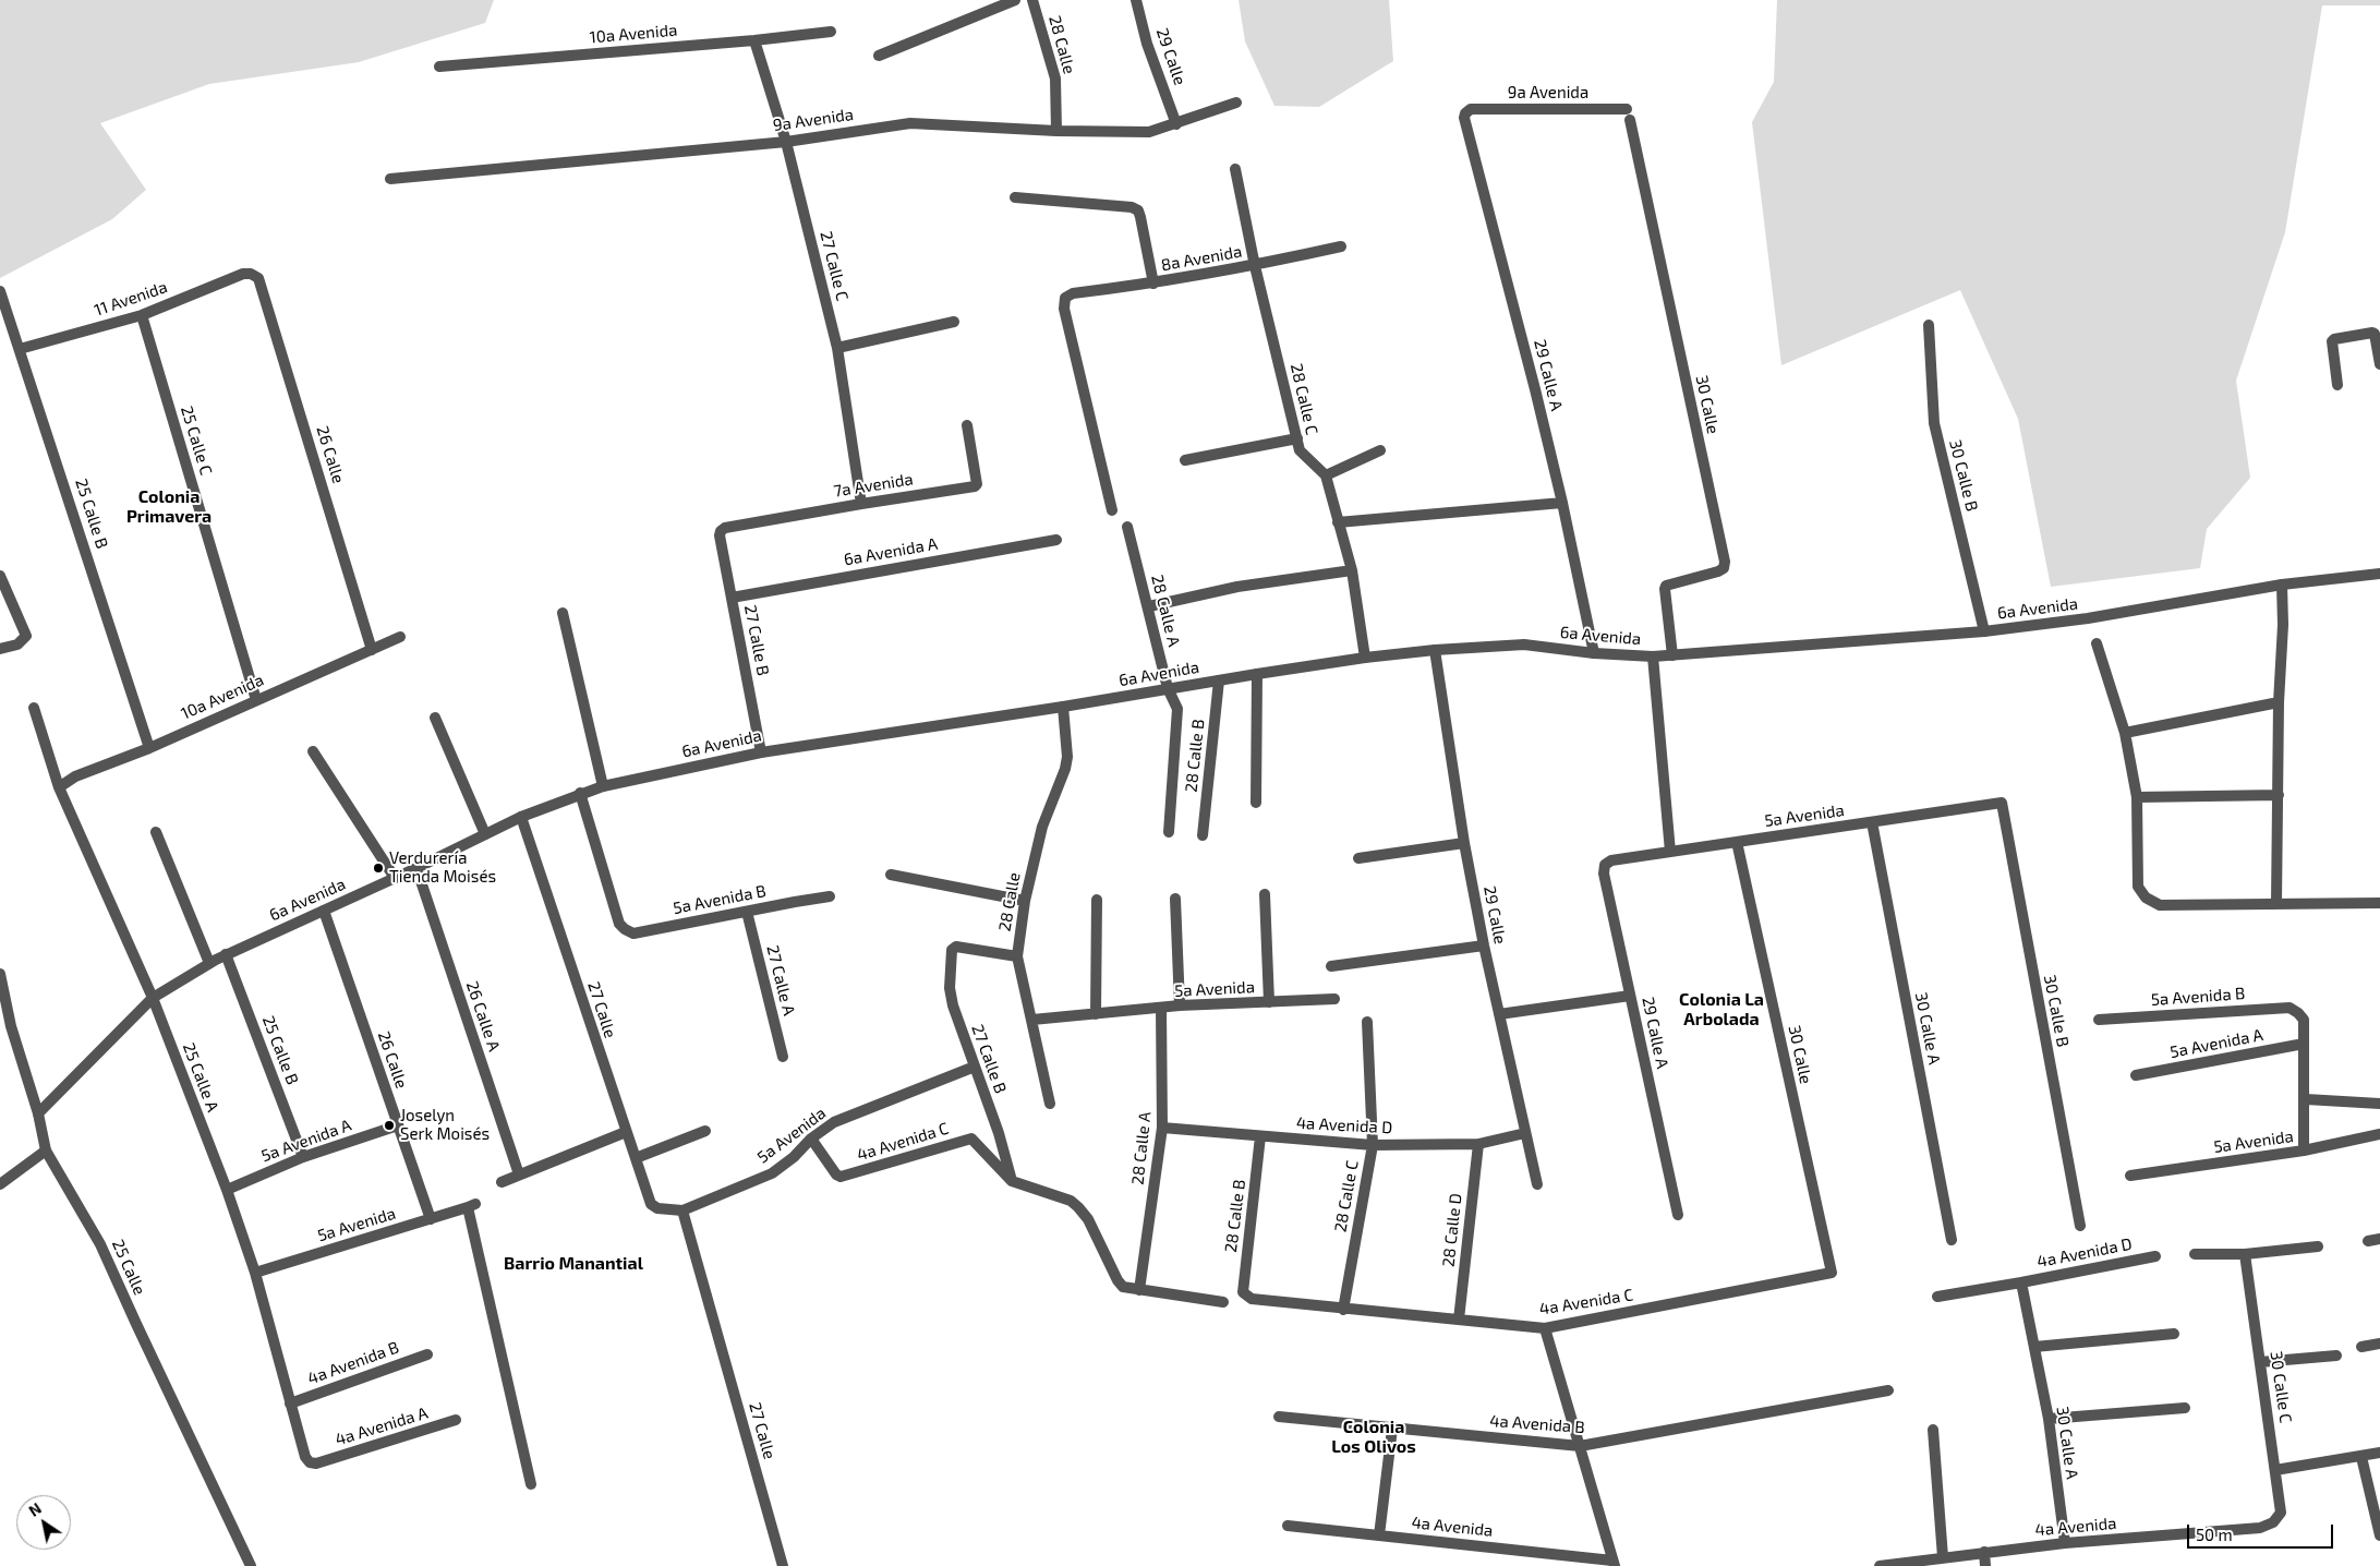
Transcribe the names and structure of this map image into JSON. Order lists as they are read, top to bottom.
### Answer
{
  "streets": {
    "street": [
      "10a Avenida",
      "28 Calle",
      "29 Calle",
      "9a Avenida",
      "8a Avenida",
      "27 Calle C",
      "11 Avenida",
      "29 Calle A",
      "28 Calle C",
      "30 Calle",
      "25 Calle C",
      "26 Calle",
      "30 Calle B",
      "7a Avenida",
      "25 Calle B",
      "6a Avenida A",
      "6a Avenida",
      "28 Calle A",
      "27 Calle B",
      "28 Calle B",
      "5a Avenida",
      "5a Avenida B",
      "27 Calle A",
      "27 Calle",
      "26 Calle A",
      "30 Calle A",
      "5a Avenida A",
      "25 Calle A",
      "4a Avenida D",
      "4a Avenida C",
      "28 Calle D",
      "25 Calle",
      "4a Avenida B",
      "30 Calle C",
      "4a Avenida A",
      "4a Avenida"
    ]
  },
  "crossings": [
    ["10a Avenida", "27 Calle C"],
    ["10a Avenida", "25 Calle C"],
    ["10a Avenida", "26 Calle"],
    ["10a Avenida", "25 Calle B"],
    ["10a Avenida", "25 Calle A"],
    ["28 Calle", "9a Avenida"],
    ["28 Calle", "6a Avenida"],
    ["28 Calle", "27 Calle B"],
    ["28 Calle", "5a Avenida"],
    ["29 Calle", "9a Avenida"],
    ["29 Calle", "6a Avenida"],
    ["29 Calle", "4a Avenida D"],
    ["9a Avenida", "27 Calle C"],
    ["9a Avenida", "29 Calle A"],
    ["8a Avenida", "28 Calle C"],
    ["27 Calle C", "7a Avenida"],
    ["11 Avenida", "25 Calle C"],
    ["11 Avenida", "26 Calle"],
    ["11 Avenida", "25 Calle B"],
    ["29 Calle A", "6a Avenida"],
    ["29 Calle A", "5a Avenida"],
    ["28 Calle C", "4a Avenida D"],
    ["28 Calle C", "4a Avenida C"],
    ["30 Calle", "6a Avenida"],
    ["30 Calle", "5a Avenida"],
    ["30 Calle", "4a Avenida C"],
    ["26 Calle", "6a Avenida"],
    ["26 Calle", "5a Avenida"],
    ["26 Calle", "5a Avenida A"],
    ["30 Calle B", "6a Avenida"],
    ["30 Calle B", "5a Avenida"],
    ["7a Avenida", "27 Calle B"],
    ["25 Calle B", "6a Avenida"],
    ["25 Calle B", "5a Avenida A"],
    ["6a Avenida A", "27 Calle B"],
    ["6a Avenida", "28 Calle A"],
    ["6a Avenida", "27 Calle B"],
    ["6a Avenida", "28 Calle B"],
    ["6a Avenida", "5a Avenida B"],
    ["6a Avenida", "27 Calle"],
    ["6a Avenida", "26 Calle A"],
    ["6a Avenida", "25 Calle A"],
    ["6a Avenida", "25 Calle"],
    ["28 Calle A", "5a Avenida"],
    ["28 Calle A", "4a Avenida D"],
    ["28 Calle A", "4a Avenida C"],
    ["27 Calle B", "5a Avenida"],
    ["27 Calle B", "4a Avenida C"],
    ["28 Calle B", "4a Avenida D"],
    ["28 Calle B", "4a Avenida C"],
    ["5a Avenida", "27 Calle"],
    ["5a Avenida", "30 Calle A"],
    ["5a Avenida", "25 Calle A"],
    ["5a Avenida", "4a Avenida C"],
    ["5a Avenida B", "27 Calle A"],
    ["5a Avenida B", "5a Avenida A"],
    ["30 Calle A", "4a Avenida D"],
    ["30 Calle A", "4a Avenida"],
    ["5a Avenida A", "25 Calle A"],
    ["25 Calle A", "4a Avenida B"],
    ["25 Calle A", "4a Avenida A"],
    ["4a Avenida D", "28 Calle D"],
    ["4a Avenida C", "28 Calle D"],
    ["30 Calle C", "4a Avenida"]
  ],
  "districts": [
    "Colonia Primavera",
    "Colonia La Arbolada",
    "Barrio Manantial",
    "Colonia Los Olivos"
  ],
  "places": ["Verdurería Tienda Moisés", "Joselyn Serk Moisés"],
  "scale_bar": "50 m",
  "north": "top left"
}
